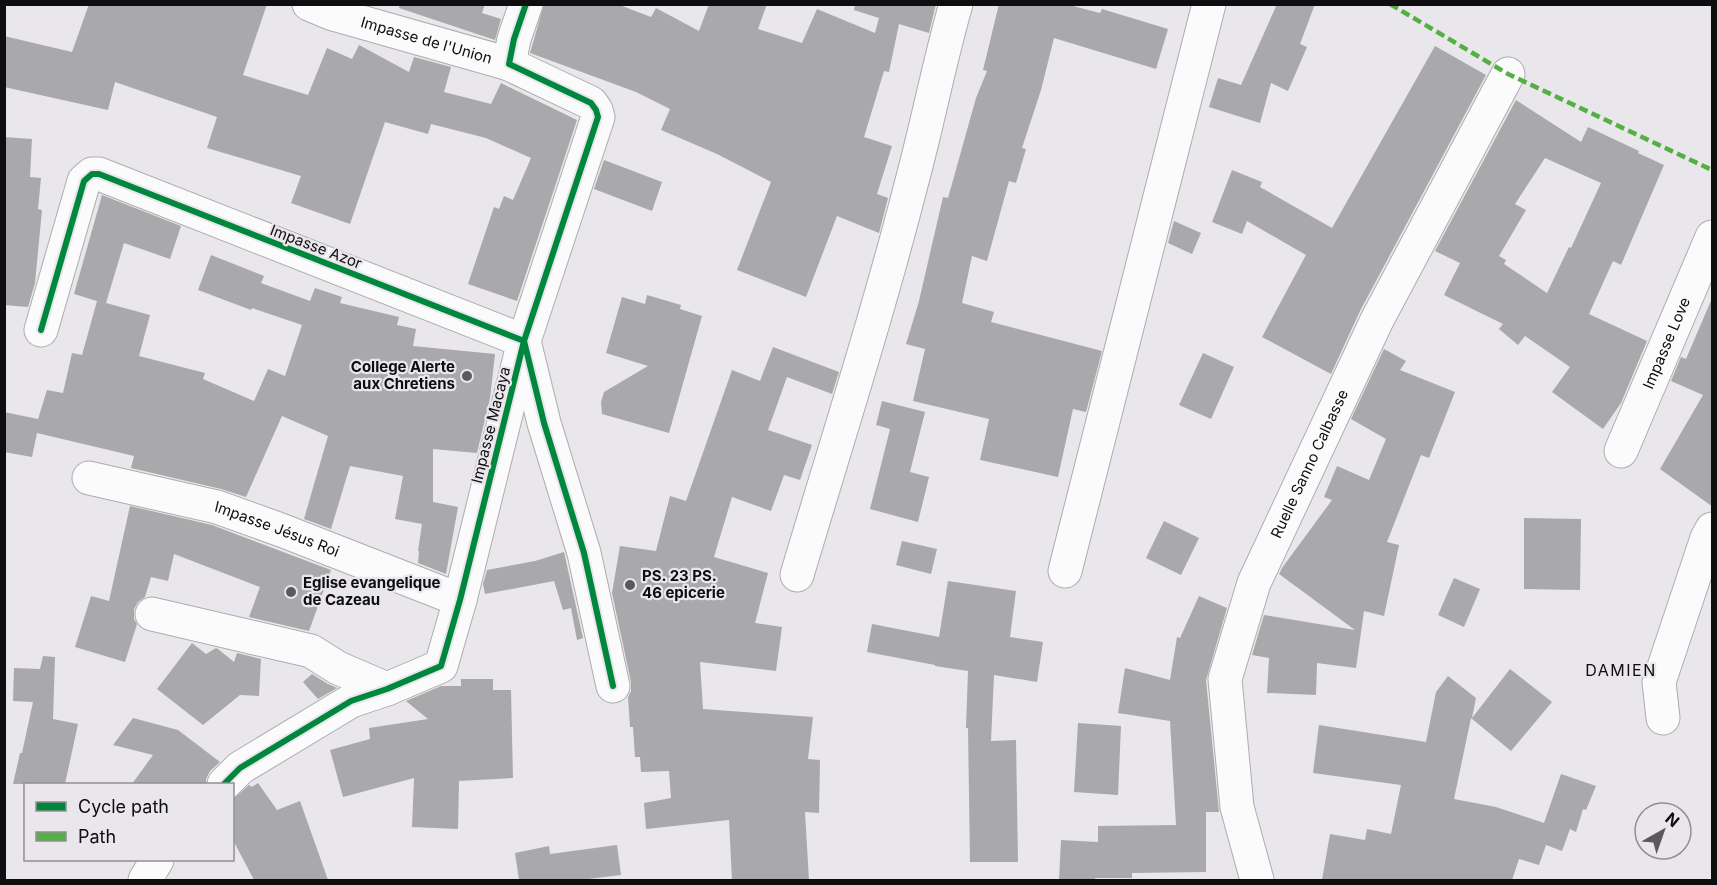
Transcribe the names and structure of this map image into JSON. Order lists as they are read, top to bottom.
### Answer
{
  "streets": {
    "street": [
      "Impasse de l'Union",
      "Impasse Azor",
      "Impasse Love",
      "Impasse Macaya",
      "Ruelle Sanno Calbasse",
      "Impasse Jésus Roi"
    ]
  },
  "crossings": [
    ["Impasse de l'Union", "Impasse Macaya"],
    ["Impasse Azor", "Impasse Macaya"],
    ["Impasse Macaya", "Impasse Jésus Roi"]
  ],
  "districts": ["DAMIEN"],
  "places": ["College Alerte aux Chretiens", "PS. 23 PS. 46 epicerie", "Eglise evangelique de Cazeau"],
  "legend": ["Cycle path", "Path"],
  "north": "top right"
}
